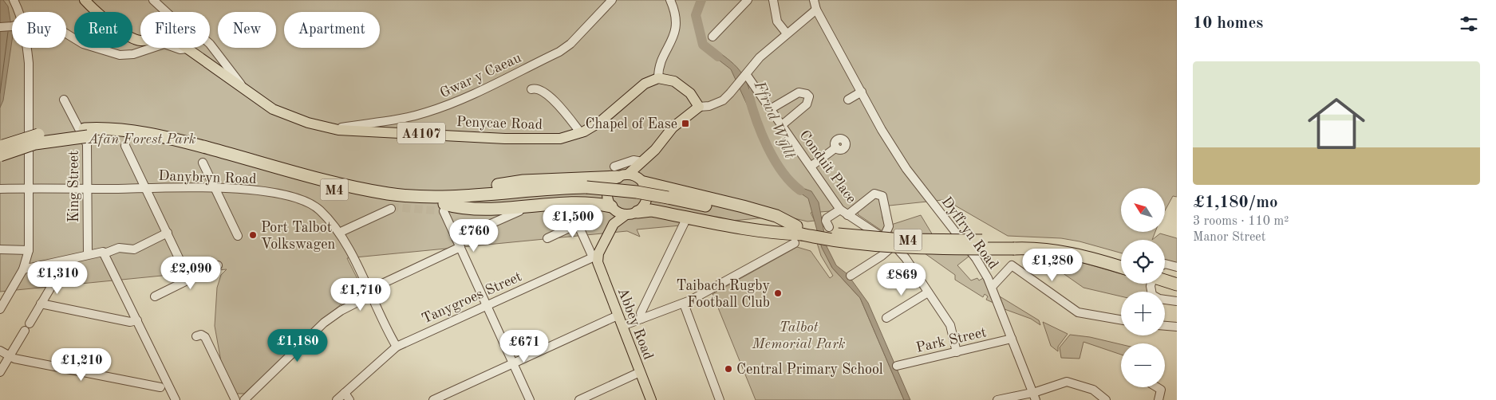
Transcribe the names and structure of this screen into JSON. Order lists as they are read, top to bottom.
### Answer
{
  "streets": {
    "highway": ["M4"],
    "main road": ["Penycae Road", "A4107", "Abbey Road"],
    "street": [
      "Gwar y Caeau",
      "Conduit Place",
      "Danybryn Road",
      "King Street",
      "Dyffryn Road",
      "Tanygroes Street",
      "Park Street"
    ]
  },
  "crossings": [
    ["Gwar y Caeau", "Penycae Road"],
    ["Penycae Road", "A4107"],
    ["Conduit Place", "Park Street"],
    ["Danybryn Road", "King Street"],
    ["Danybryn Road", "Tanygroes Street"],
    ["Dyffryn Road", "Park Street"],
    ["Tanygroes Street", "Abbey Road"]
  ],
  "water": ["Ffrwd Wyllt"],
  "parks": ["Afan Forest Park", "Talbot Memorial Park"],
  "places": {
    "transit": ["Chapel of Ease"],
    "other": ["Port Talbot Volkswagen", "Taibach Rugby Football Club", "Central Primary School"]
  },
  "north": "top left",
  "page": {
    "heading": "10 homes",
    "chip": [
      "Buy",
      "Rent",
      "Filters",
      "New",
      "Apartment"
    ],
    "list": [
      {
        "name": "£1,180/mo",
        "note": "3 rooms · 110 m² · Manor Street"
      }
    ],
    "map_buttons": ["+", "−"],
    "price": [
      "£1,500",
      "£760",
      "£1,280",
      "£2,090",
      "£1,310",
      "£869",
      "£1,710",
      "£1,180",
      "£671",
      "£1,210"
    ]
  }
}
